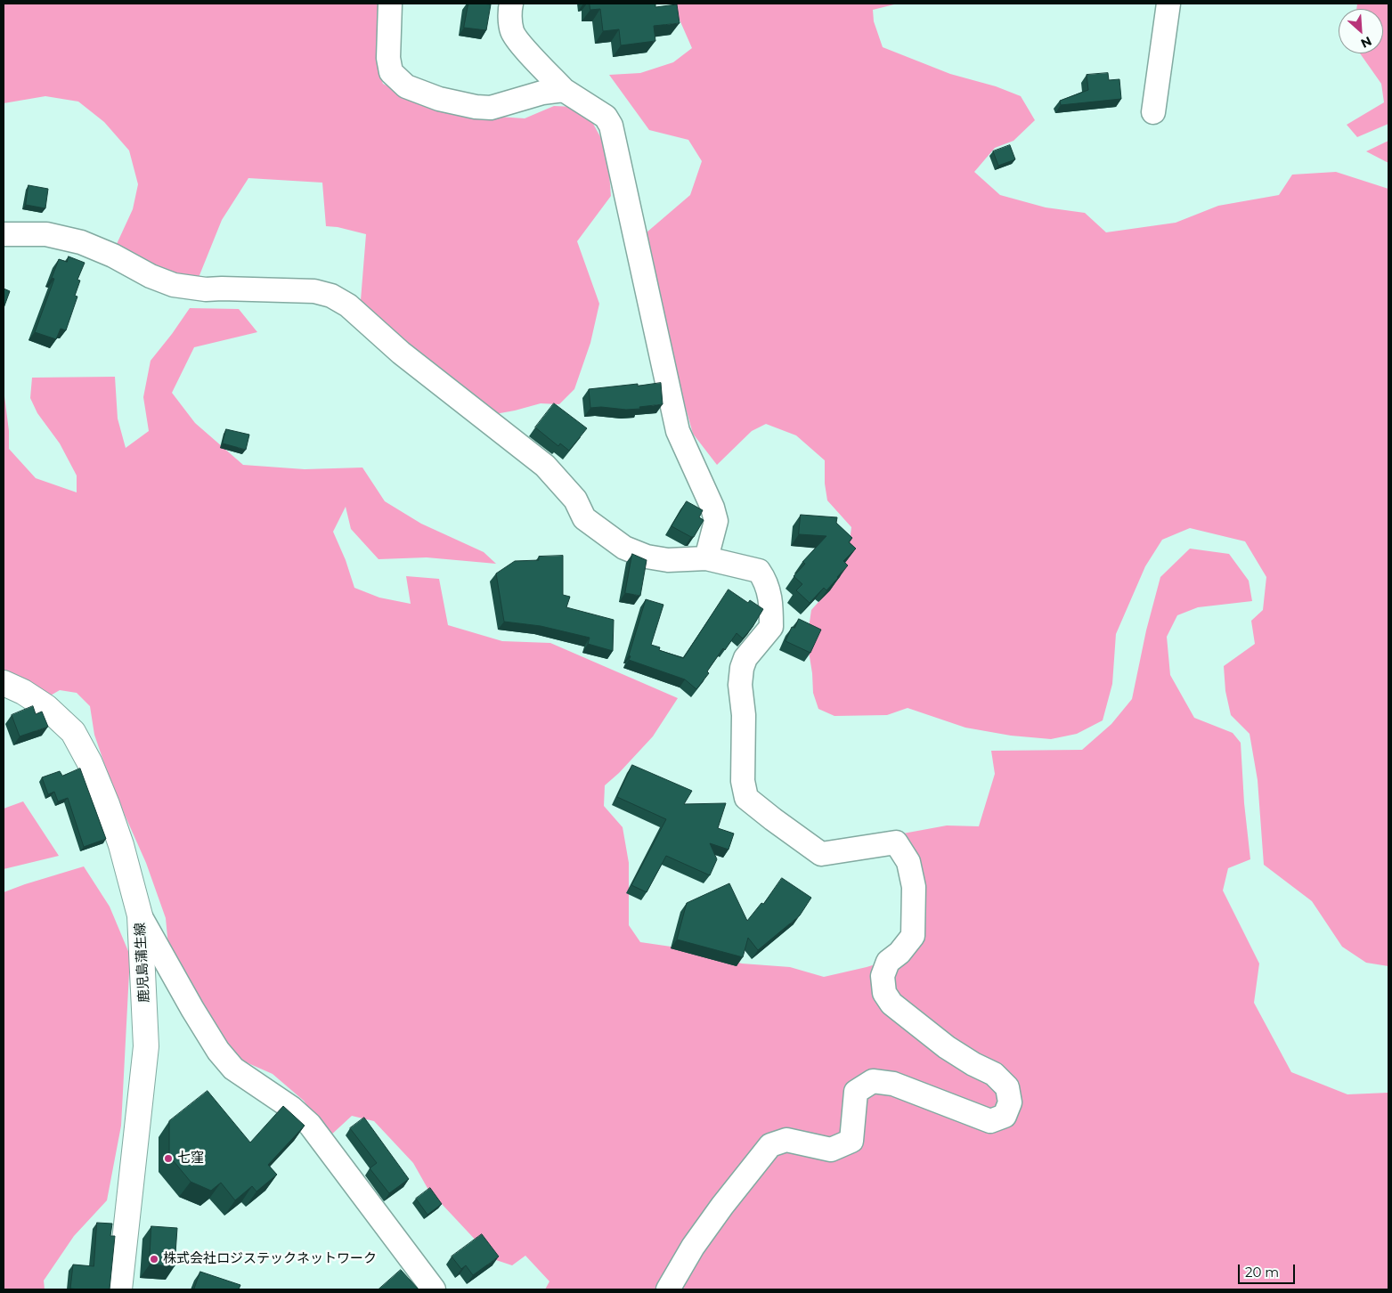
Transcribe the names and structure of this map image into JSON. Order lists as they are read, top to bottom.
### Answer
{
  "streets": {
    "main road": ["鹿児島蒲生線"]
  },
  "places": ["七窪", "株式会社ロジステックネットワーク"],
  "scale_bar": "20 m",
  "north": "bottom right"
}
